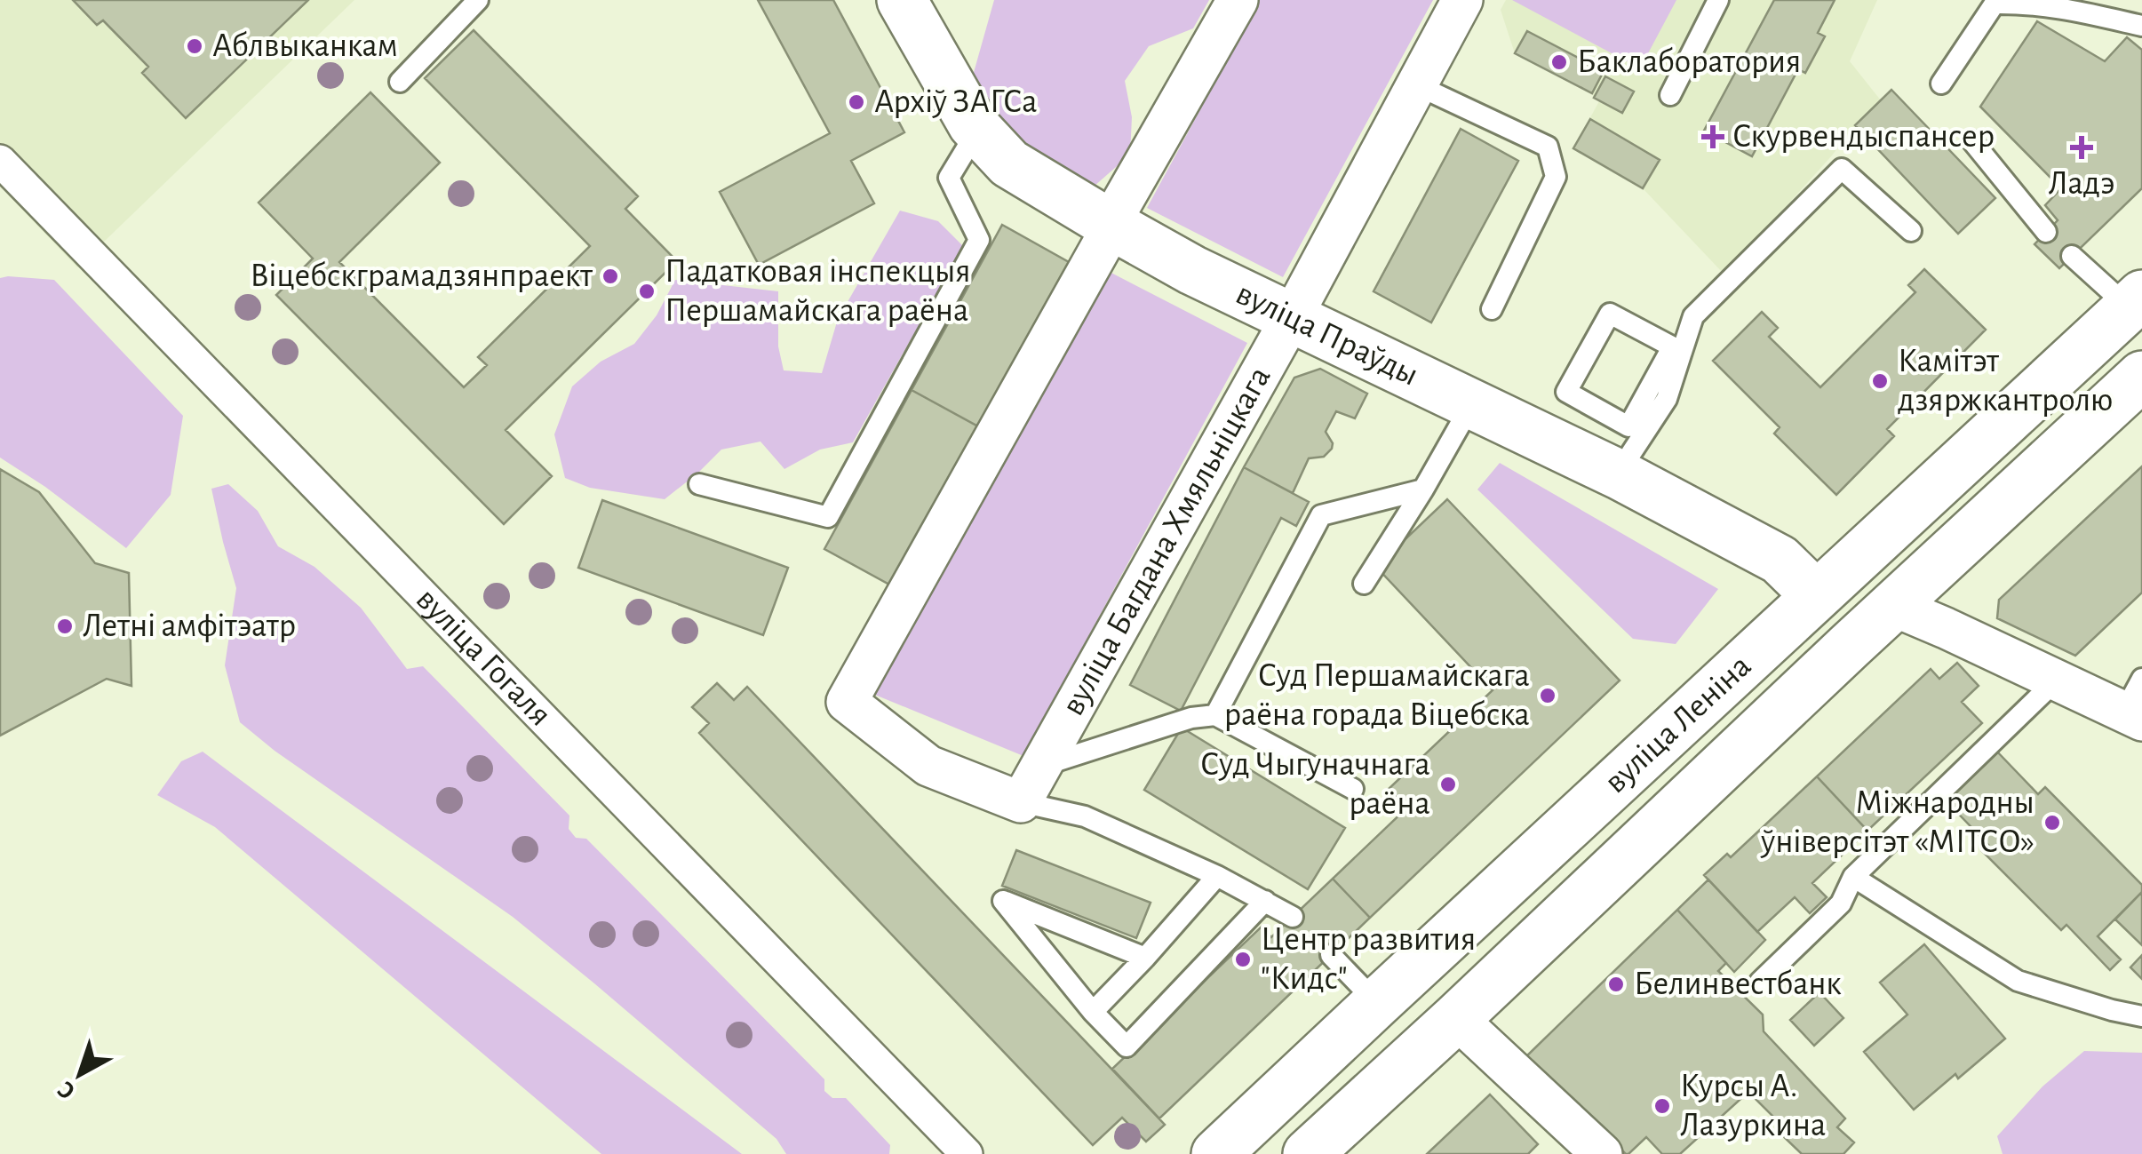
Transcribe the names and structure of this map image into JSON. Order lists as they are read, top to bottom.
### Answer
{
  "streets": {
    "main road": ["вуліца Праўды", "вуліца Леніна"],
    "street": ["вуліца Багдана Хмяльніцкага", "вуліца Гогаля"]
  },
  "crossings": [
    ["вуліца Праўды", "вуліца Багдана Хмяльніцкага"],
    ["вуліца Праўды", "вуліца Леніна"]
  ],
  "places": {
    "other": [
      "Аблвыканкам",
      "Баклаборатория",
      "Архіў ЗАГСа",
      "Віцебскграмадзянпраект",
      "Падатковая інспекцыя Першамайскага раёна",
      "Камітэт дзяржкантролю",
      "Летні амфітэатр",
      "Суд Першамайскага раёна горада Віцебска",
      "Суд Чыгуначнага раёна",
      "Міжнародны ўніверсітэт «МІТСО»",
      "Центр развития \"Кидс\"",
      "Белинвестбанк",
      "Курсы А. Лазуркина"
    ],
    "health": ["Скурвендыспансер", "Ладэ"]
  },
  "north": "bottom left"
}
